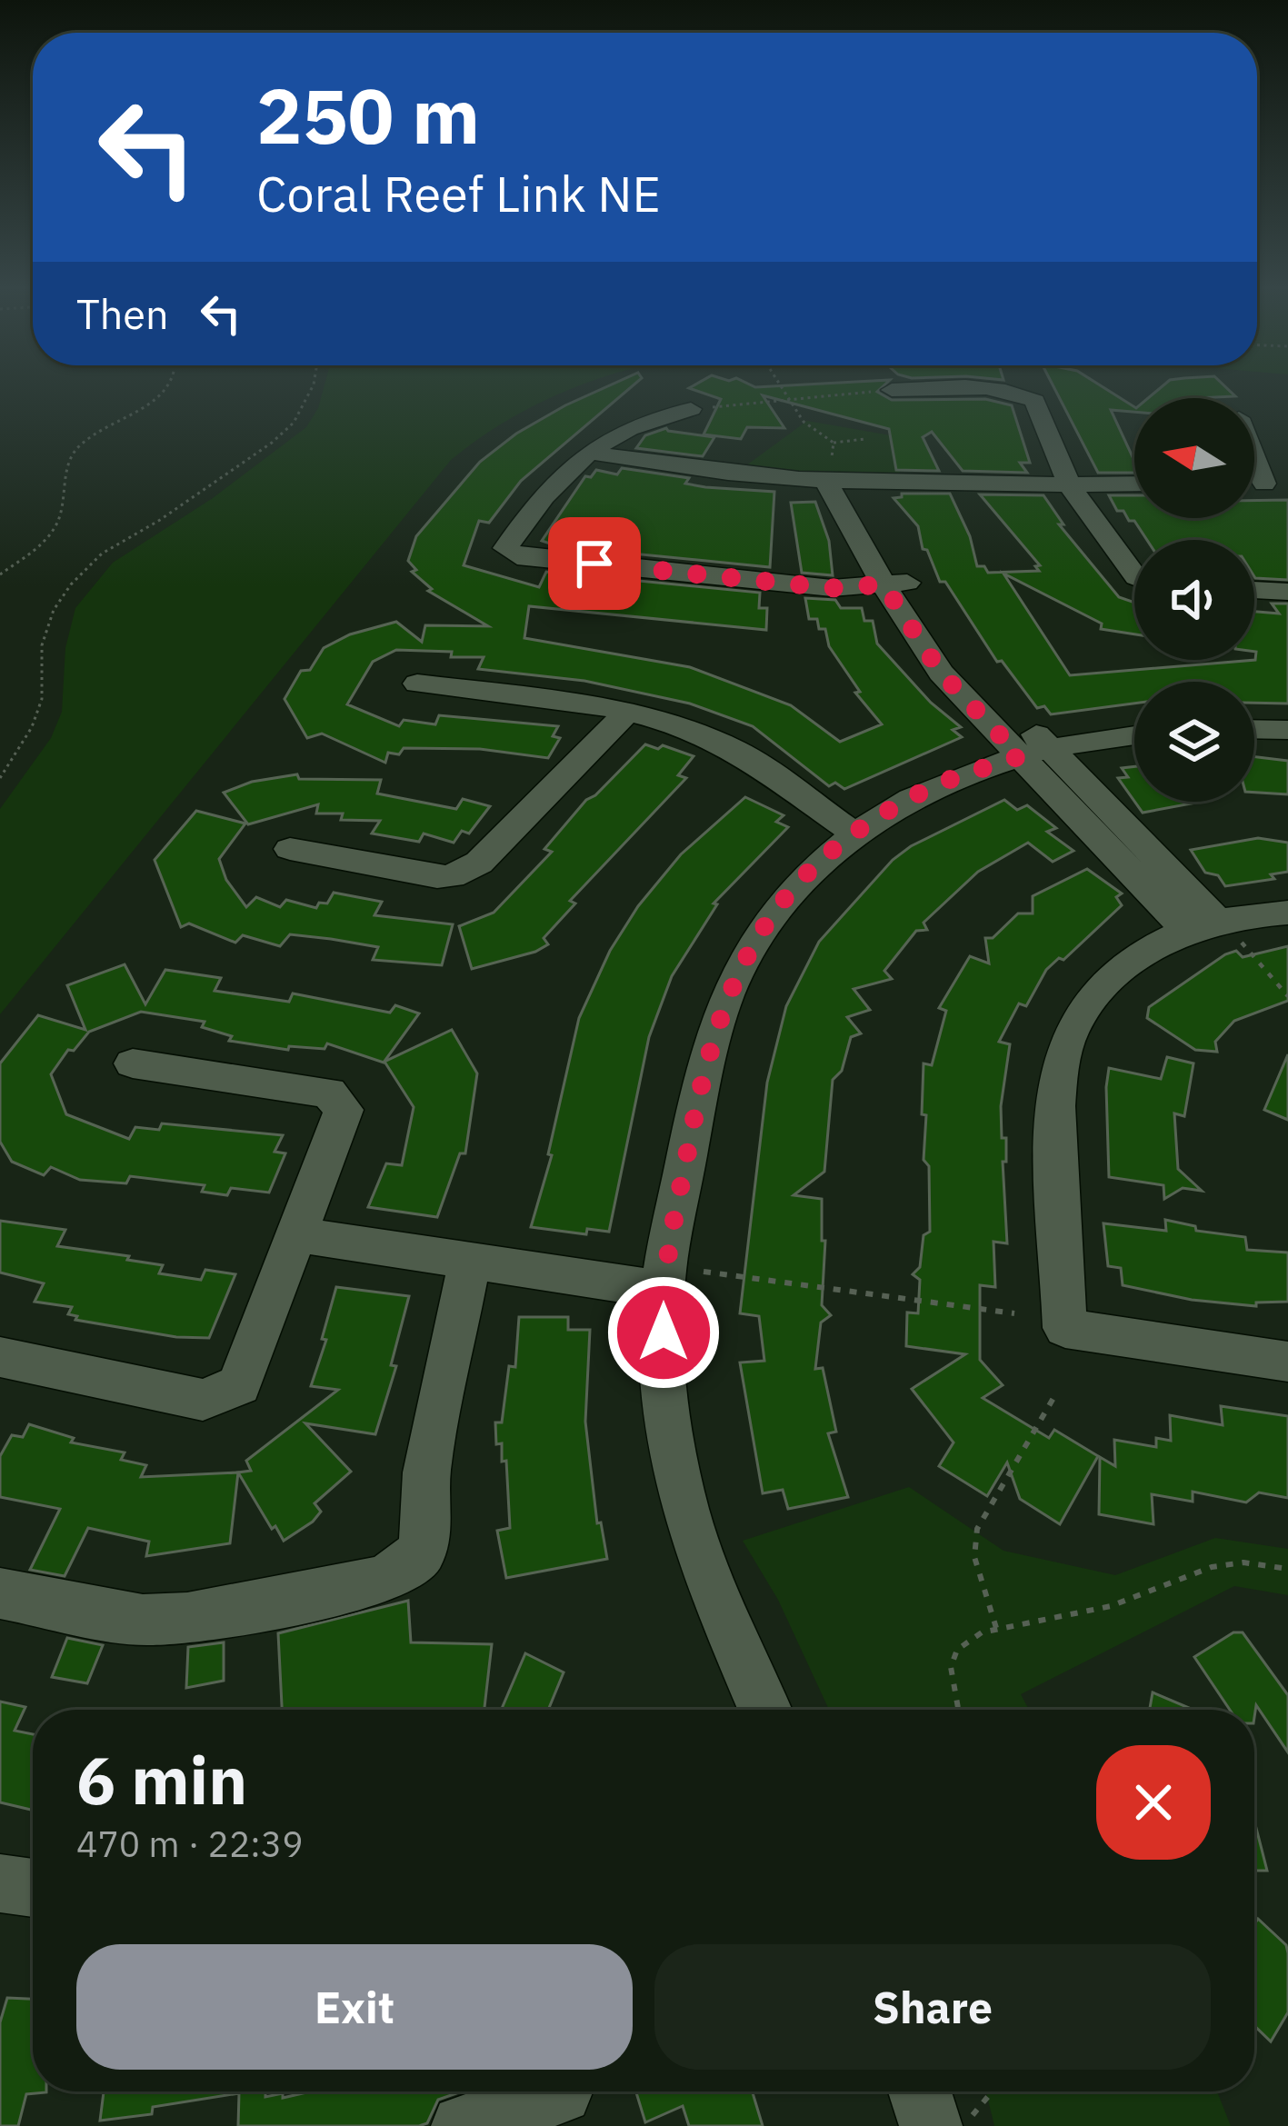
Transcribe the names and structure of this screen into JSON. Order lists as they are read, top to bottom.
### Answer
{
  "north": "left",
  "page": {
    "turn": ["250 m", "Coral Reef Link NE"],
    "then": "Then",
    "heading": ["6 min", "470 m · 22:39"],
    "buttons": ["Exit", "Share"]
  }
}
